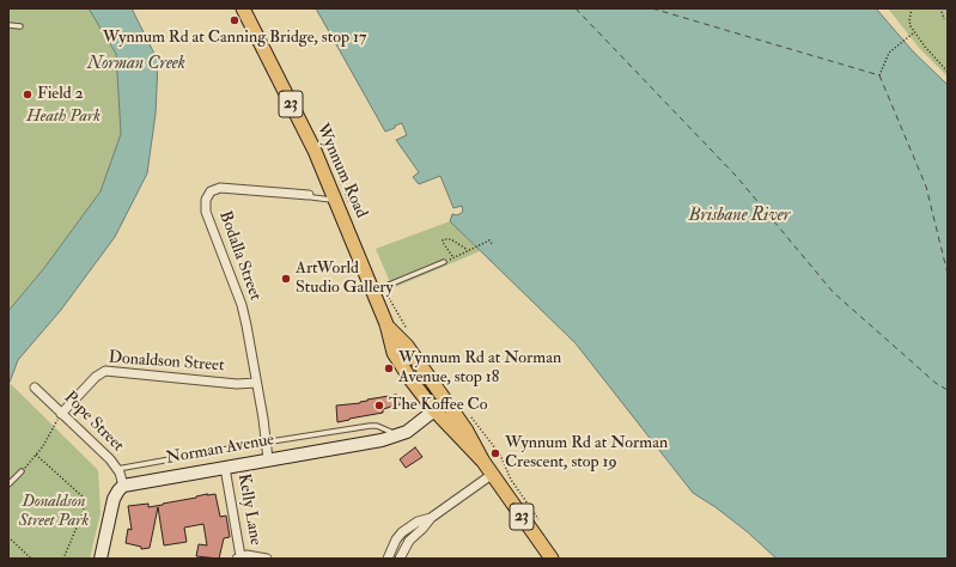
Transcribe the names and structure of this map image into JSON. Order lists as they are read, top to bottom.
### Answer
{
  "streets": {
    "main road": ["23", "Wynnum Road", "Norman Avenue"],
    "street": [
      "Bodalla Street",
      "Donaldson Street",
      "Pope Street",
      "Kelly Lane"
    ]
  },
  "crossings": [
    ["Wynnum Road", "Bodalla Street"],
    ["Wynnum Road", "Norman Avenue"],
    ["Bodalla Street", "Donaldson Street"],
    ["Bodalla Street", "Norman Avenue"],
    ["Donaldson Street", "Pope Street"],
    ["Pope Street", "Norman Avenue"],
    ["Norman Avenue", "Kelly Lane"]
  ],
  "water": ["Norman Creek", "Brisbane River"],
  "parks": ["Heath Park", "Donaldson Street Park"],
  "places": [
    "Wynnum Rd at Canning Bridge, stop 17",
    "Field 2",
    "ArtWorld Studio Gallery",
    "Wynnum Rd at Norman Avenue, stop 18",
    "The Koffee Co",
    "Wynnum Rd at Norman Crescent, stop 19"
  ]
}
